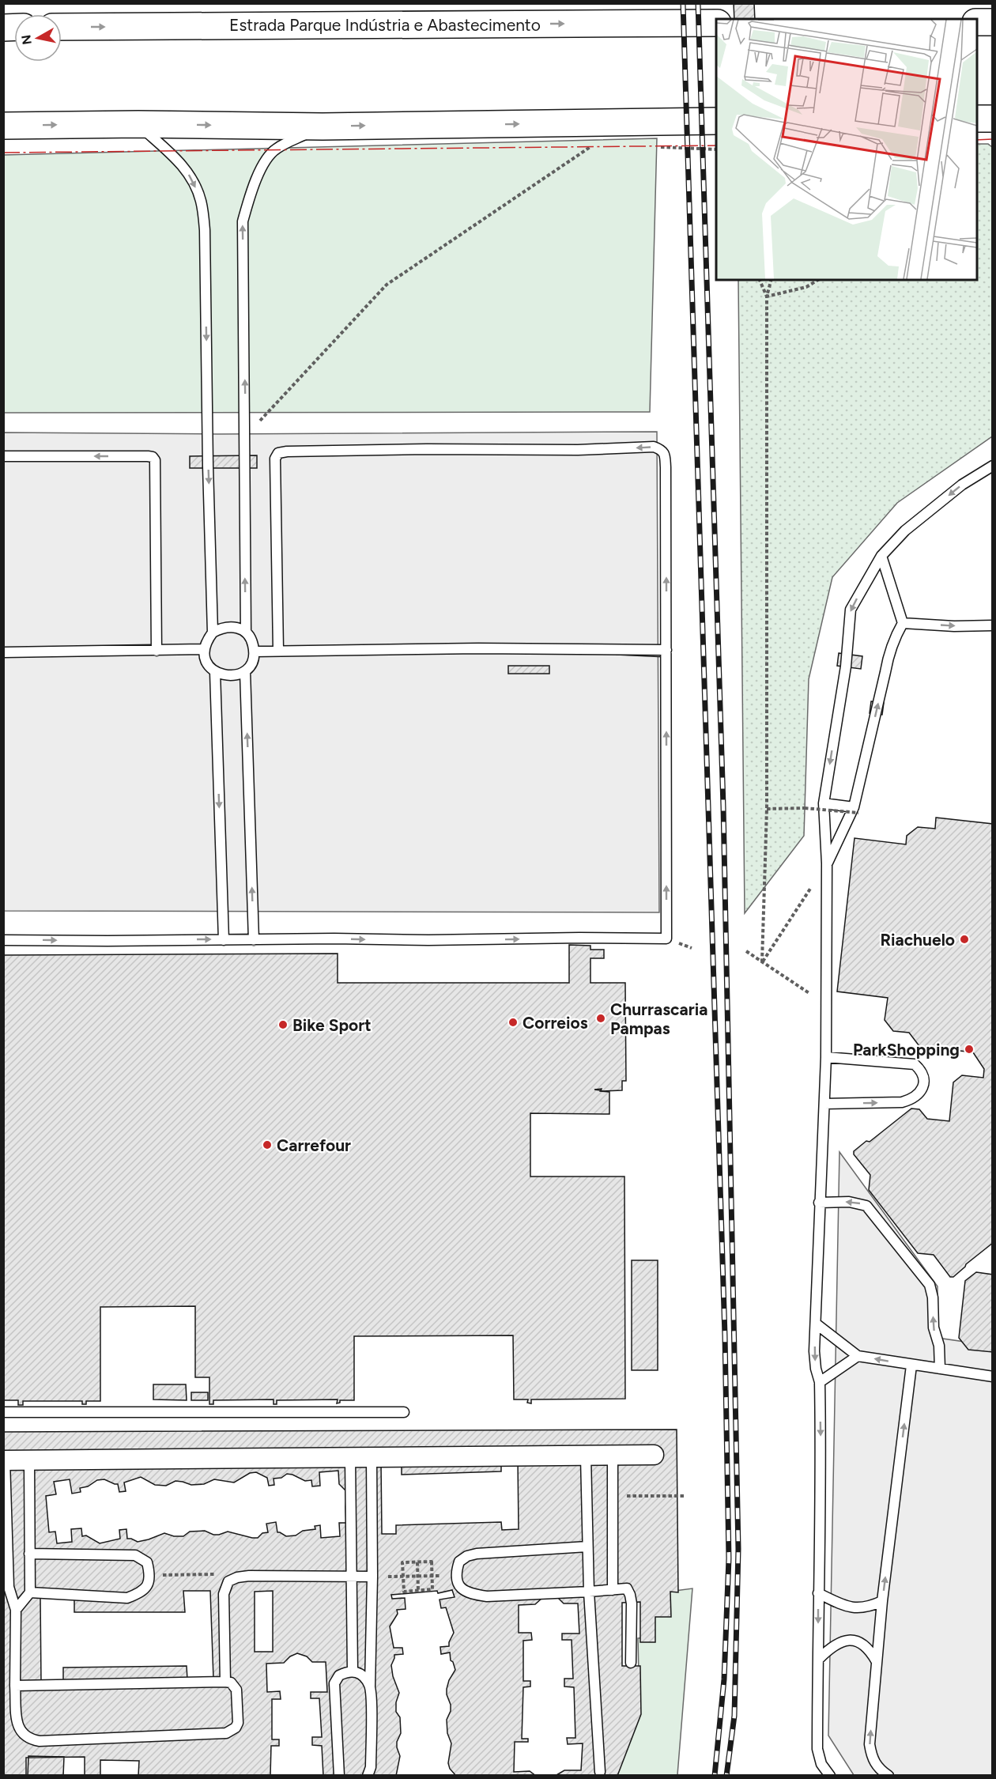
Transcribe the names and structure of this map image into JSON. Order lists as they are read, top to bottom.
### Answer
{
  "streets": {
    "main road": ["Estrada Parque Indústria e Abastecimento"]
  },
  "places": [
    "Riachuelo",
    "Churrascaria Pampas",
    "Correios",
    "Bike Sport",
    "ParkShopping",
    "Carrefour"
  ],
  "north": "left"
}
